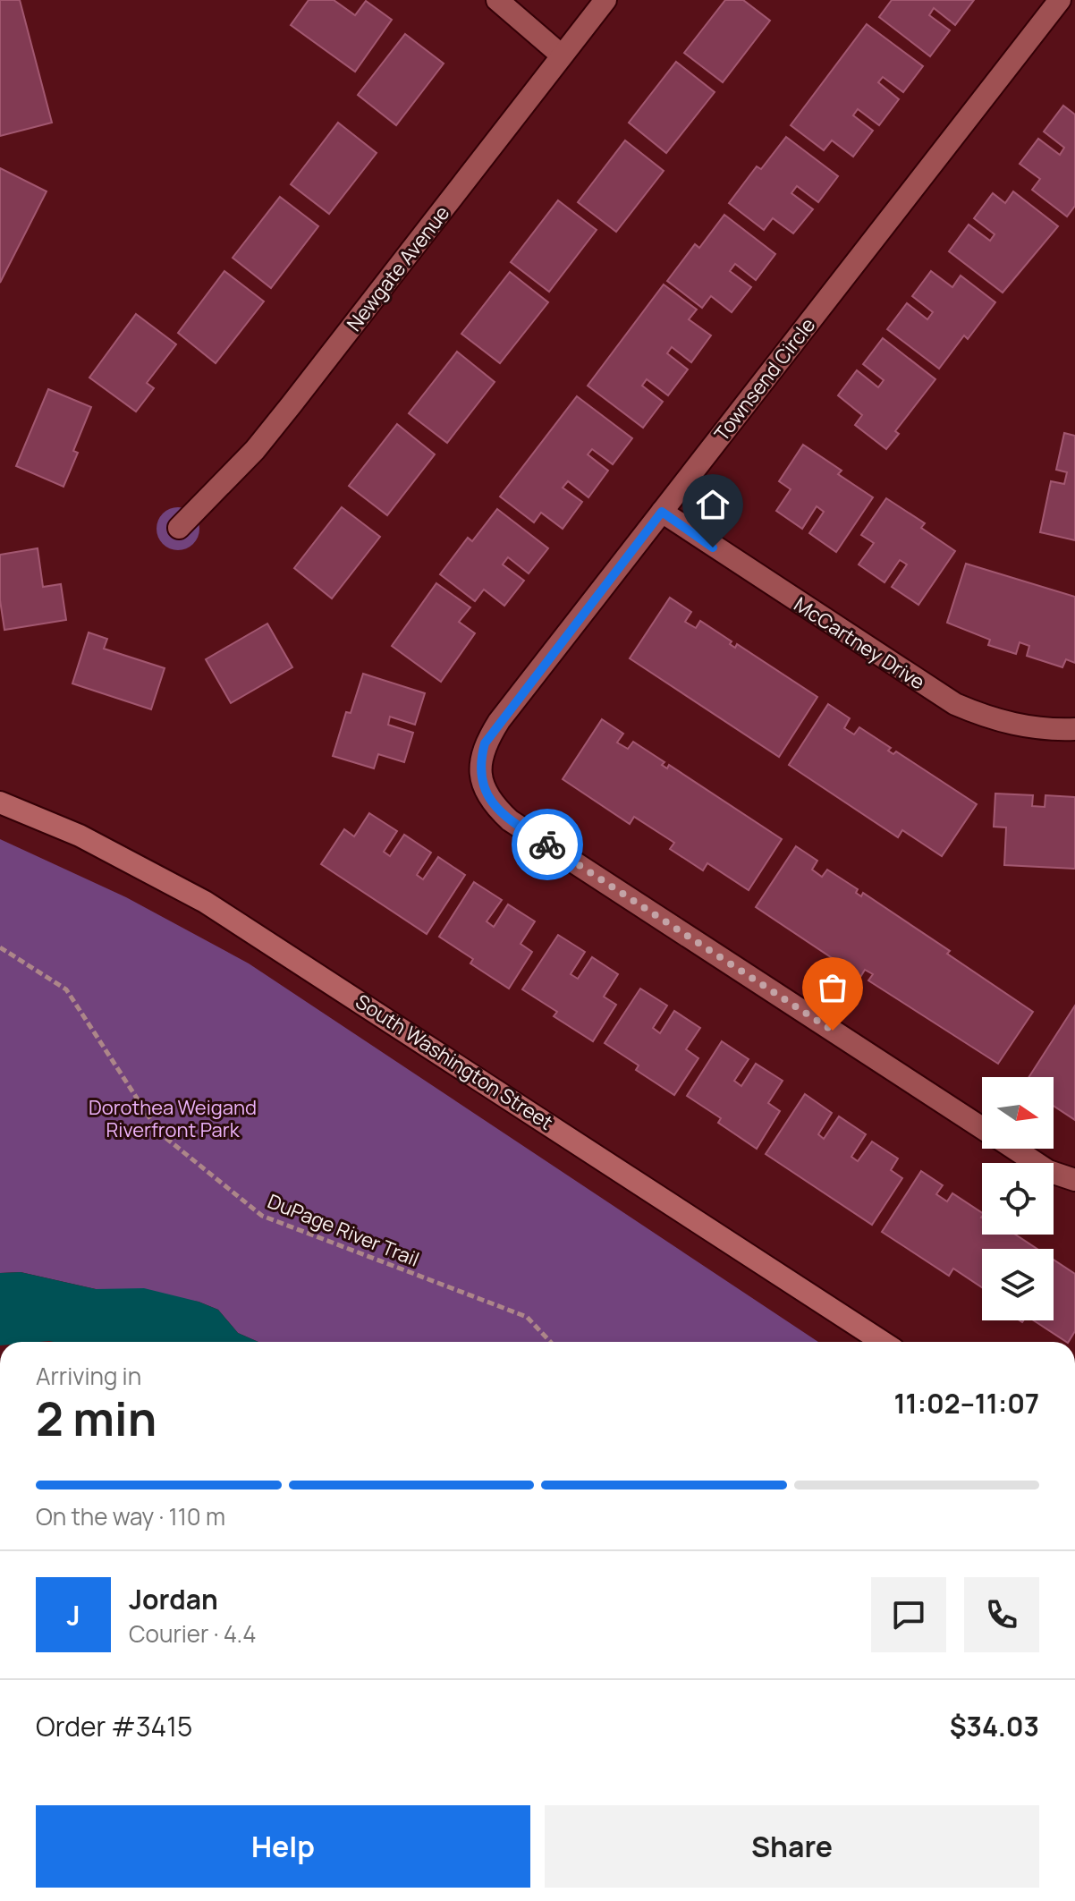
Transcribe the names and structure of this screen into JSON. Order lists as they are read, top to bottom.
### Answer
{
  "streets": {
    "main road": ["South Washington Street"],
    "street": ["Newgate Avenue", "Townsend Circle", "McCartney Drive"],
    "path": ["DuPage River Trail"]
  },
  "crossings": [
    ["Townsend Circle", "McCartney Drive"]
  ],
  "parks": ["Dorothea Weigand Riverfront Park"],
  "north": "right",
  "page": {
    "heading": ["2 min", "Arriving in", "11:02–11:07"],
    "panel": [
      "Jordan",
      "Courier · 4.4",
      "Order #3415",
      "$34.03"
    ],
    "bar": "On the way · 110 m",
    "round": "J",
    "buttons": ["Help", "Share"]
  }
}
